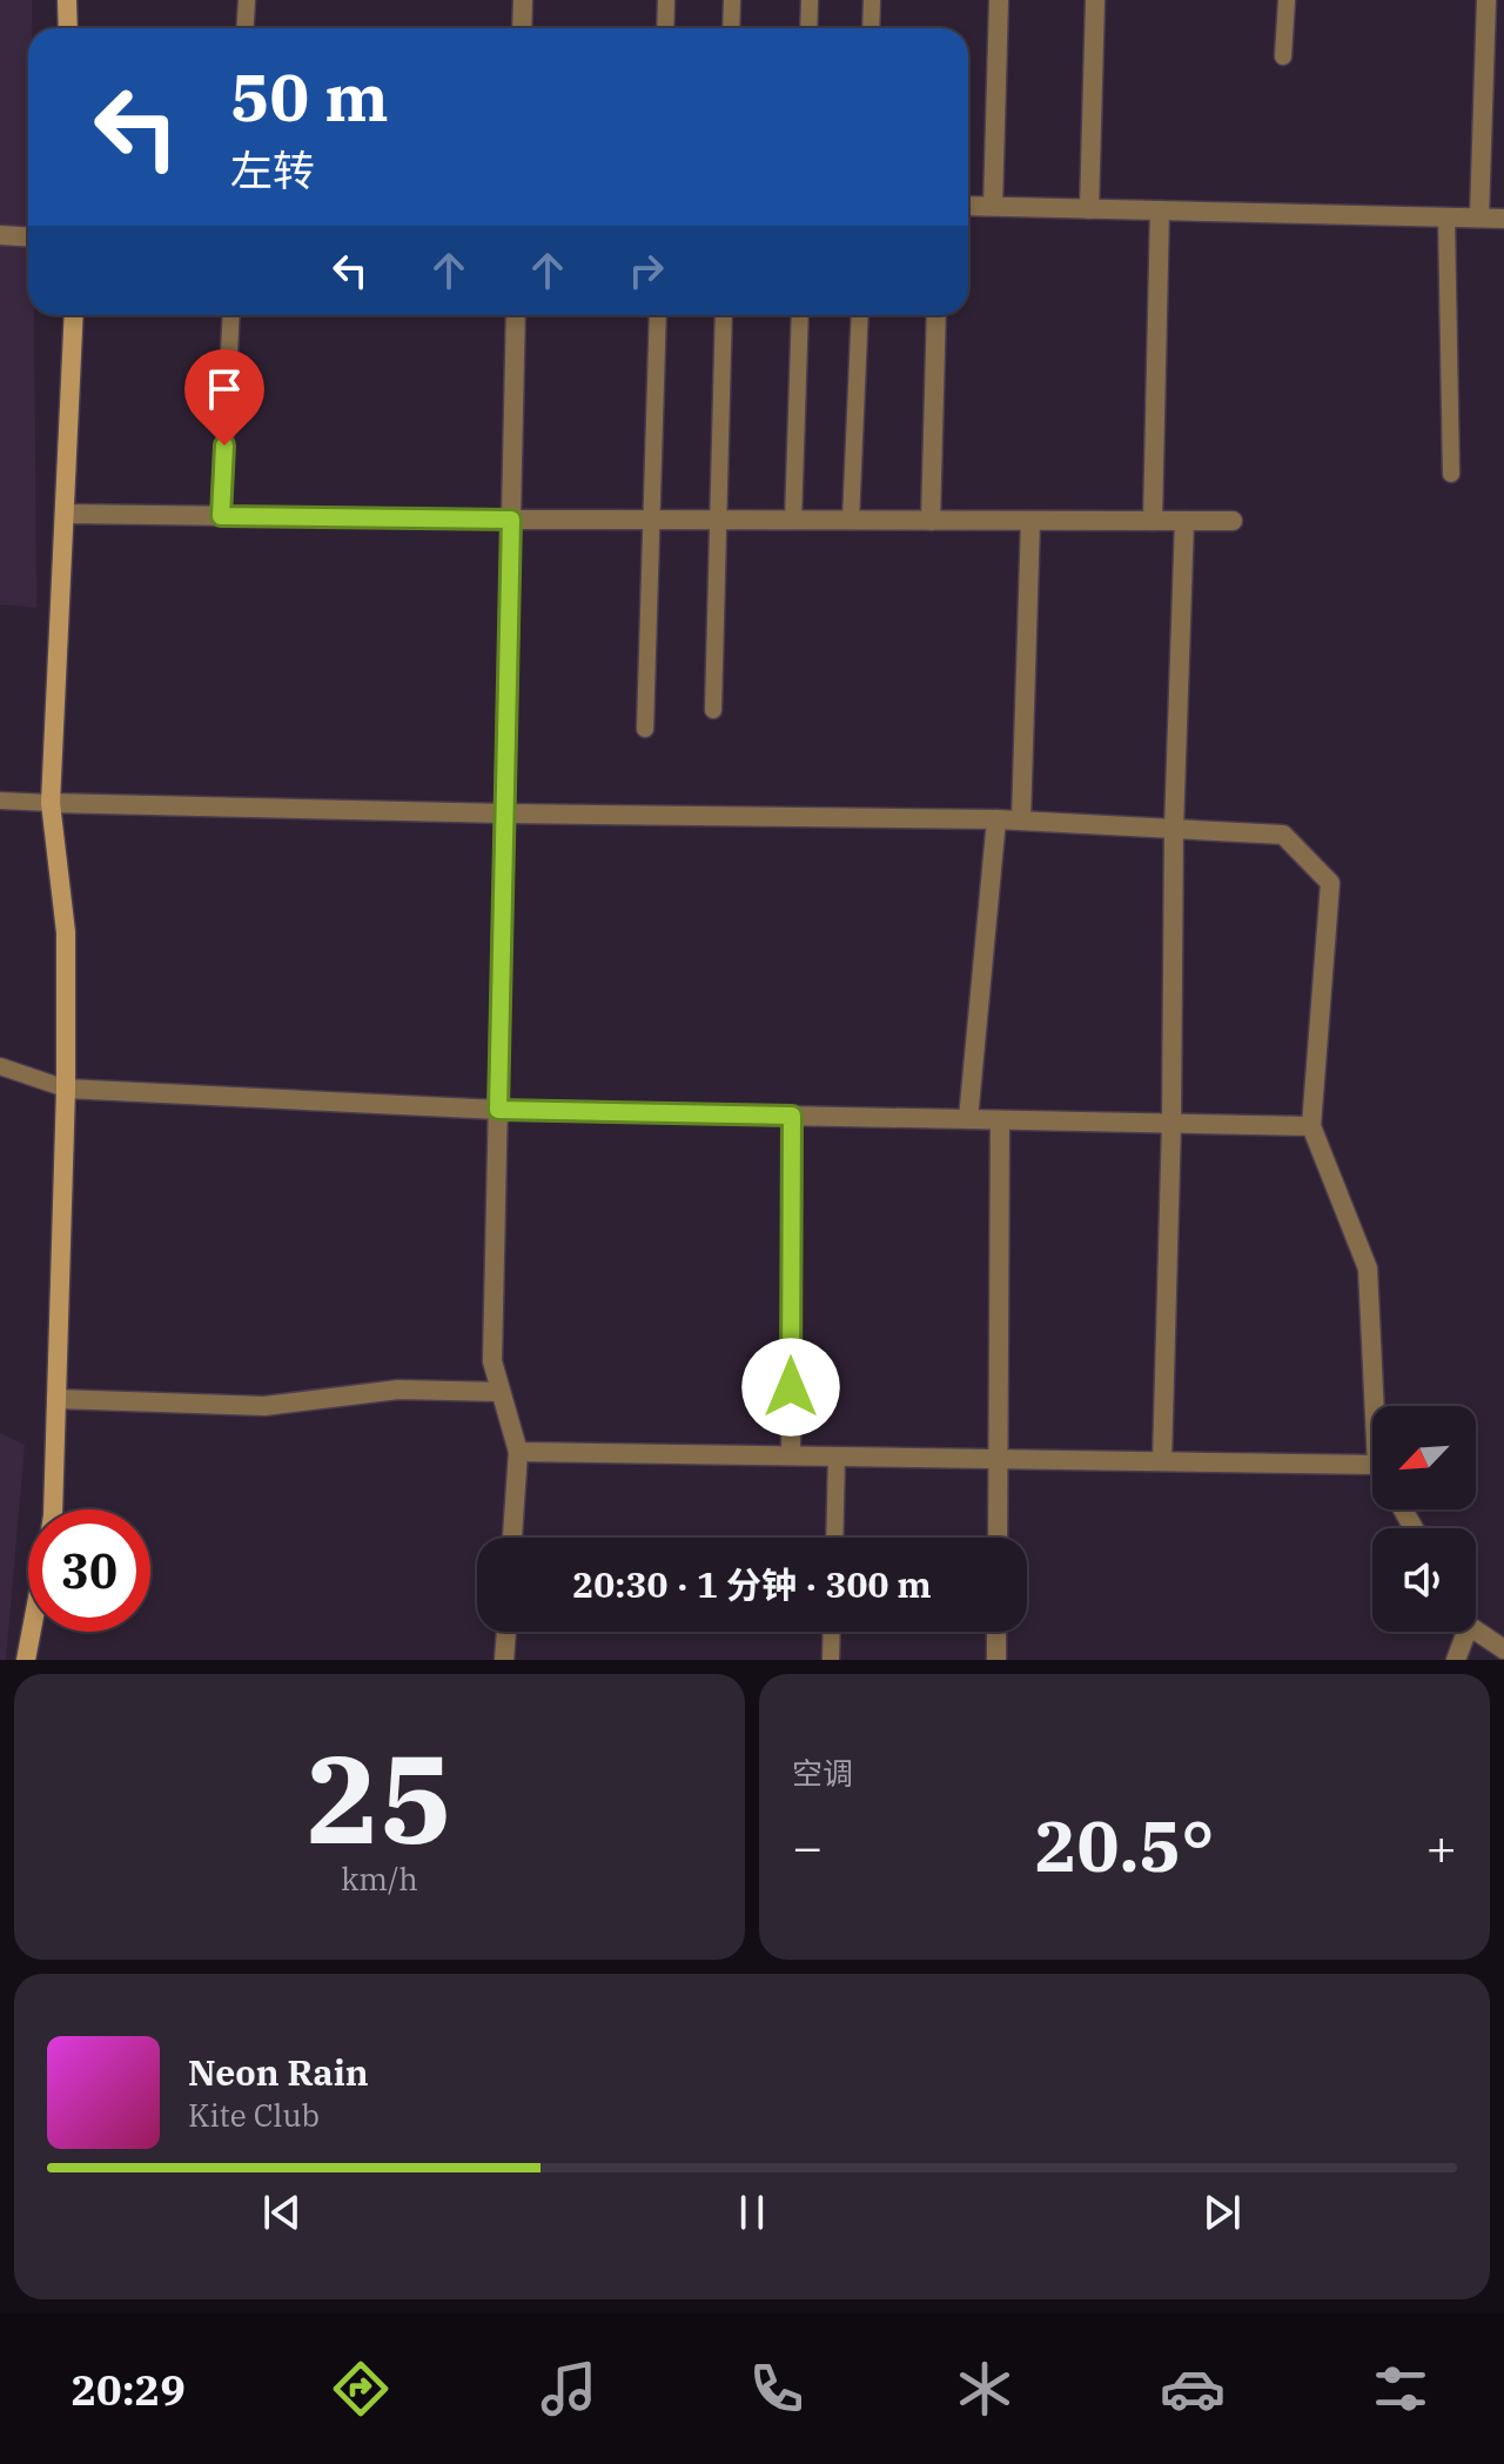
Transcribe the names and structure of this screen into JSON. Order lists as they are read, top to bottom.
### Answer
{
  "north": "bottom left",
  "page": {
    "turn": ["50 m", "左转"],
    "limit": "30",
    "trip": "20:30 · 1 分钟 · 300 m",
    "tile": [
      ["25", "km/h"],
      "空调"
    ],
    "heat": ["−", "20.5°", "+"],
    "song": ["Neon Rain", "Kite Club"],
    "tabs": "20:29"
  }
}
